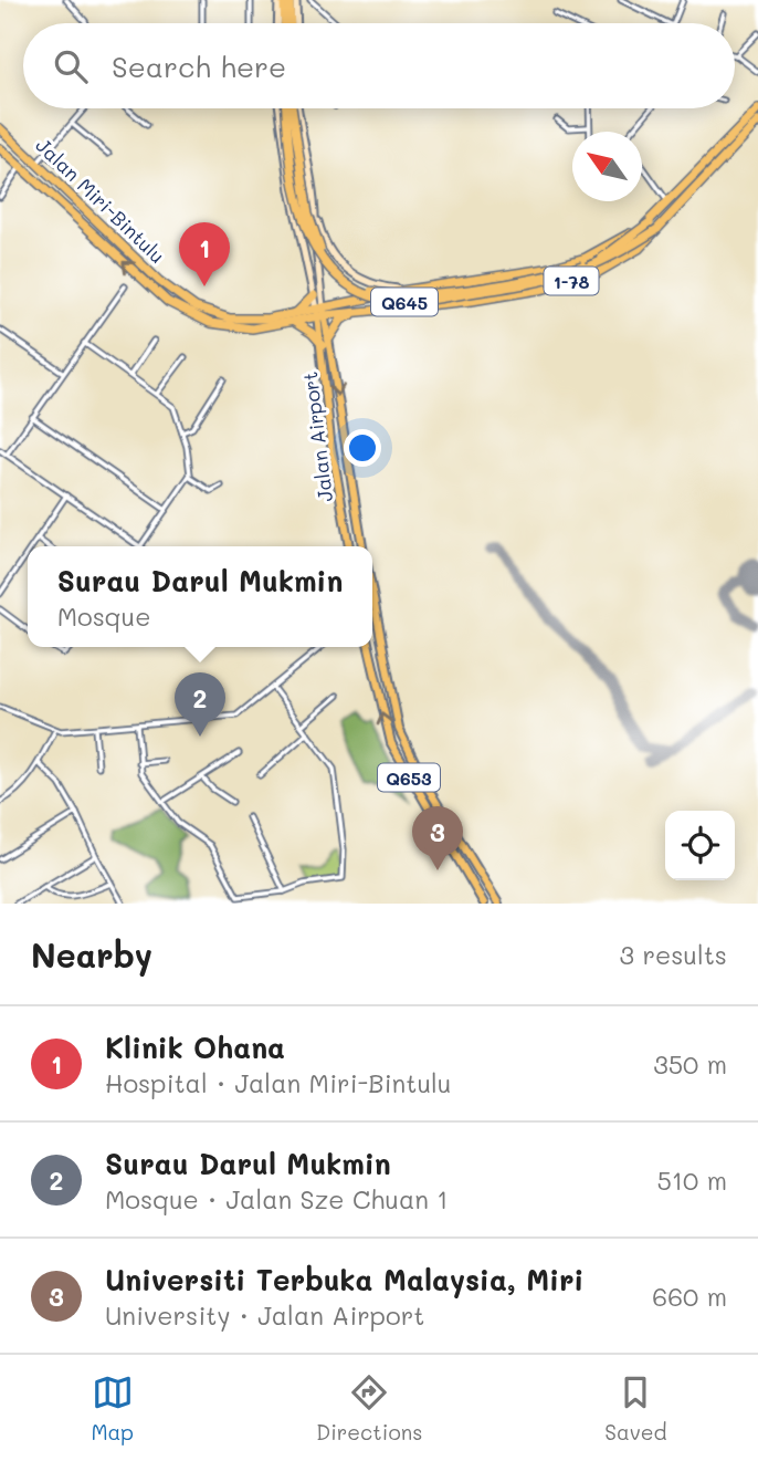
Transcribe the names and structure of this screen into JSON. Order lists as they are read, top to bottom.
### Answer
{
  "streets": {
    "highway": ["Jalan Miri-Bintulu", "1-78", "Q645"],
    "main road": ["Jalan Airport", "Q653"]
  },
  "crossings": [
    ["Jalan Miri-Bintulu", "Q645"],
    ["Jalan Miri-Bintulu", "Jalan Airport"]
  ],
  "north": "top left",
  "page": {
    "search": "Search here",
    "pins": ["1", "2", "3"],
    "popup": ["Surau Darul Mukmin", "Mosque"],
    "heading": ["Nearby", "3 results"],
    "list": [
      {
        "mark": "1",
        "name": "Klinik Ohana",
        "note": "Hospital · Jalan Miri-Bintulu",
        "value": "350 m"
      },
      {
        "mark": "2",
        "name": "Surau Darul Mukmin",
        "note": "Mosque · Jalan Sze Chuan 1",
        "value": "510 m"
      },
      {
        "mark": "3",
        "name": "Universiti Terbuka Malaysia, Miri",
        "note": "University · Jalan Airport",
        "value": "660 m"
      }
    ],
    "nav": ["Map", "Directions", "Saved"]
  }
}
